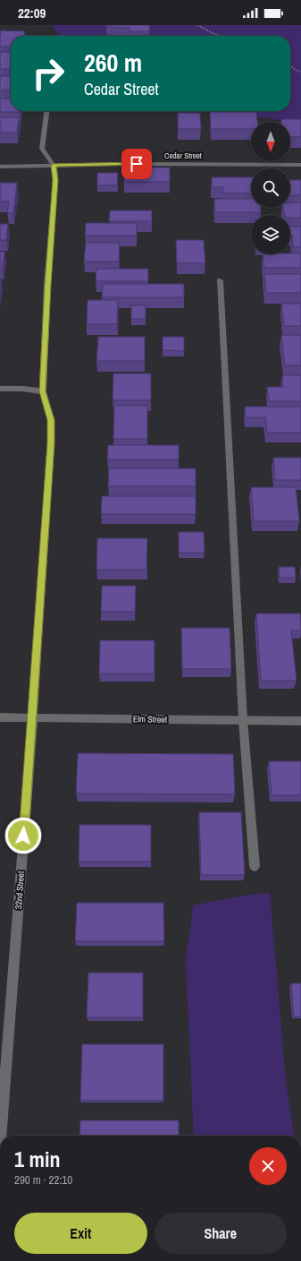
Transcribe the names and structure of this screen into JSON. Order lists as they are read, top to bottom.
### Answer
{
  "streets": {
    "street": ["Cedar Street", "Elm Street", "32nd Street"]
  },
  "crossings": [
    ["Cedar Street", "32nd Street"],
    ["Elm Street", "32nd Street"]
  ],
  "north": "bottom",
  "page": {
    "status": "22:09",
    "turn": ["260 m", "Cedar Street"],
    "heading": ["1 min", "290 m · 22:10"],
    "buttons": ["Exit", "Share"]
  }
}
